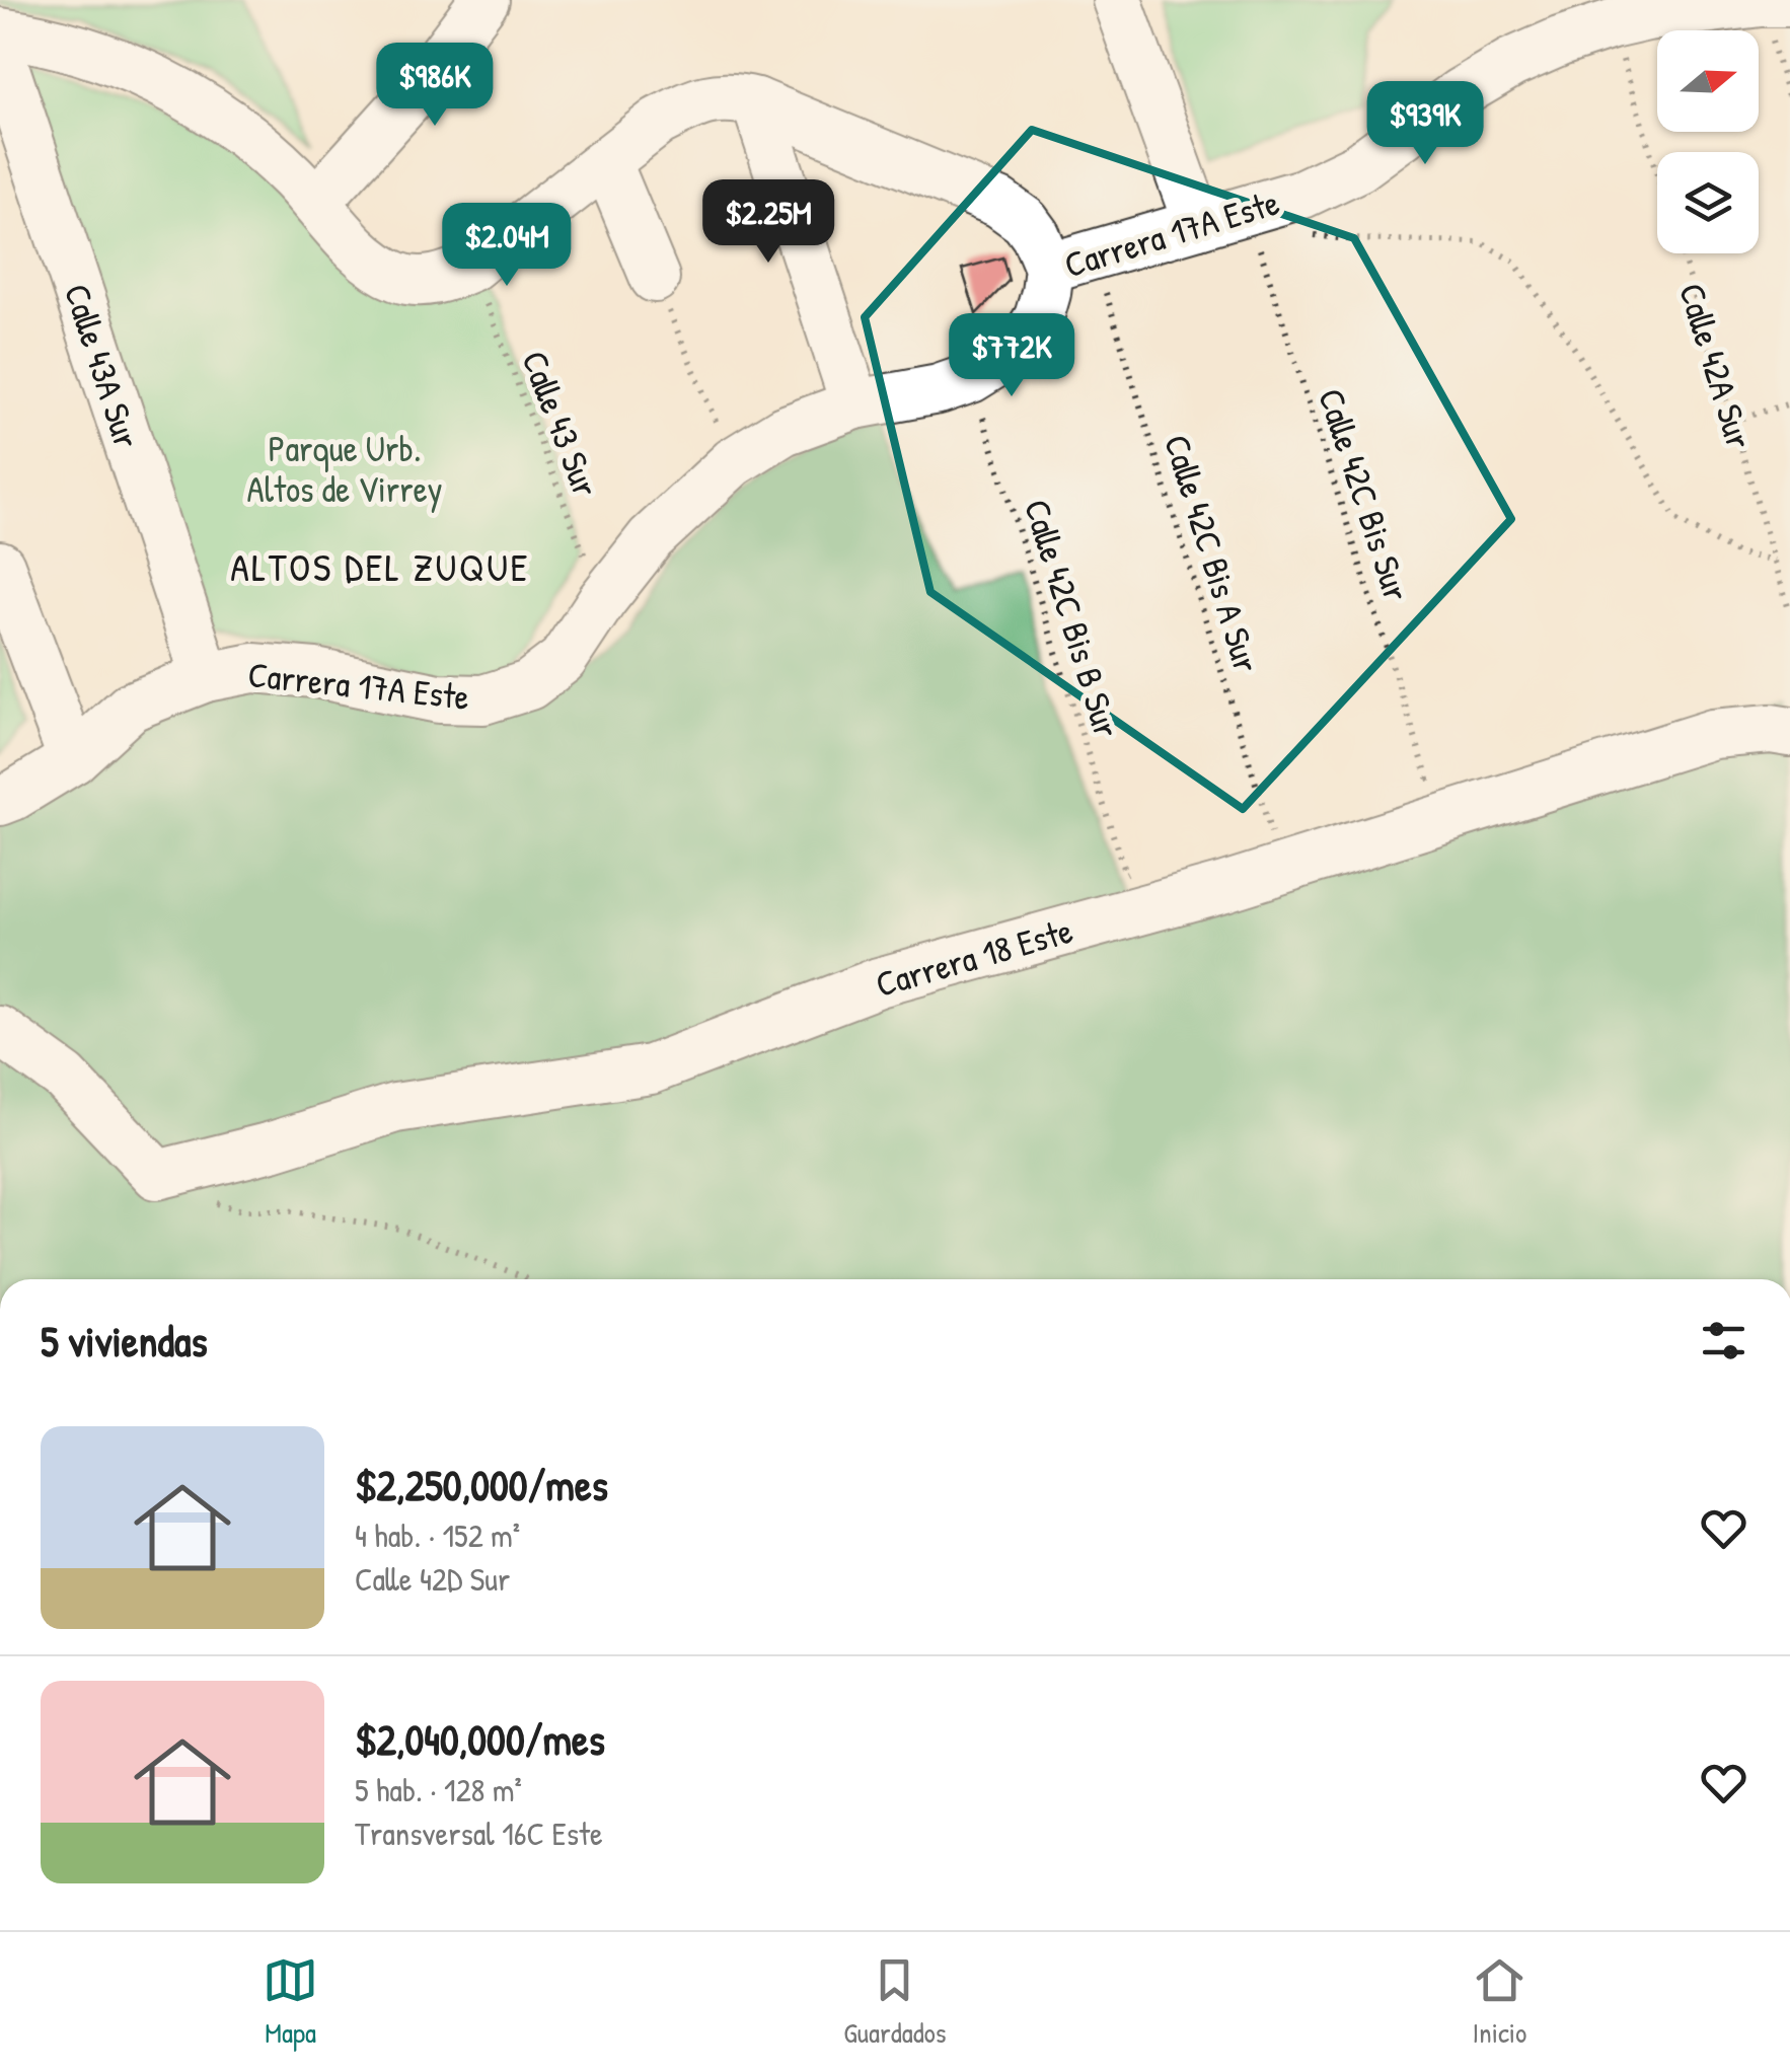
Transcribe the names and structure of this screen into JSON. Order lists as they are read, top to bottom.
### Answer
{
  "streets": {
    "street": ["Carrera 17A Este", "Calle 43A Sur", "Carrera 18 Este"],
    "path": [
      "Calle 42A Sur",
      "Calle 43 Sur",
      "Calle 42C Bis Sur",
      "Calle 42C Bis A Sur",
      "Calle 42C Bis B Sur"
    ]
  },
  "crossings": [
    ["Carrera 17A Este", "Calle 43A Sur"],
    ["Carrera 17A Este", "Calle 42A Sur"],
    ["Carrera 17A Este", "Calle 43 Sur"],
    ["Carrera 17A Este", "Calle 42C Bis A Sur"],
    ["Carrera 17A Este", "Calle 42C Bis B Sur"],
    ["Calle 42C Bis A Sur", "Carrera 18 Este"]
  ],
  "districts": ["ALTOS DEL ZUQUE"],
  "parks": ["Parque Urb. Altos de Virrey"],
  "north": "right",
  "page": {
    "price": [
      "$986K",
      "$939K",
      "$2.25M",
      "$2.04M",
      "$772K"
    ],
    "heading": "5 viviendas",
    "list": [
      {
        "name": "$2,250,000/mes",
        "note": "4 hab. · 152 m² · Calle 42D Sur"
      },
      {
        "name": "$2,040,000/mes",
        "note": "5 hab. · 128 m² · Transversal 16C Este"
      }
    ],
    "tabs": ["Mapa", "Guardados", "Inicio"]
  }
}
